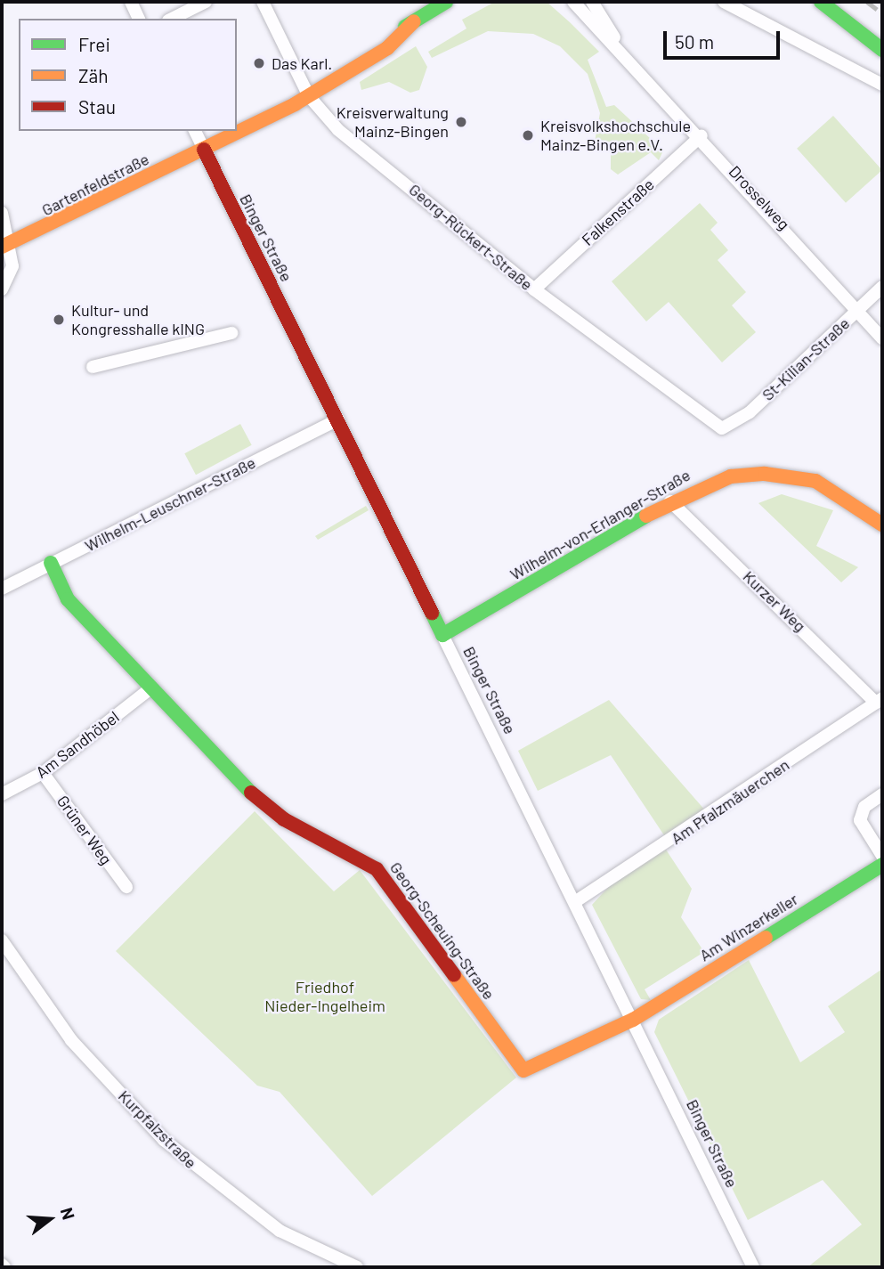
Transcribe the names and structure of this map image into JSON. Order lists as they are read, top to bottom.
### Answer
{
  "streets": {
    "main road": [
      "Gartenfeldstraße",
      "Binger Straße",
      "Wilhelm-von-Erlanger-Straße",
      "Am Winzerkeller",
      "Georg-Scheuing-Straße"
    ],
    "street": [
      "Drosselweg",
      "Falkenstraße",
      "Georg-Rückert-Straße",
      "St-Kilian-Straße",
      "Wilhelm-Leuschner-Straße",
      "Kurzer Weg",
      "Am Sandhöbel",
      "Am Pfalzmäuerchen",
      "Grüner Weg",
      "Kurpfalzstraße"
    ]
  },
  "crossings": [
    ["Gartenfeldstraße", "Georg-Rückert-Straße"],
    ["Gartenfeldstraße", "Binger Straße"],
    ["Drosselweg", "Falkenstraße"],
    ["Drosselweg", "St-Kilian-Straße"],
    ["Falkenstraße", "Georg-Rückert-Straße"],
    ["Georg-Rückert-Straße", "St-Kilian-Straße"],
    ["Binger Straße", "Wilhelm-Leuschner-Straße"],
    ["Binger Straße", "Wilhelm-von-Erlanger-Straße"],
    ["Binger Straße", "Am Pfalzmäuerchen"],
    ["Binger Straße", "Am Winzerkeller"],
    ["Binger Straße", "Georg-Scheuing-Straße"],
    ["Wilhelm-Leuschner-Straße", "Georg-Scheuing-Straße"],
    ["Wilhelm-von-Erlanger-Straße", "Kurzer Weg"],
    ["Kurzer Weg", "Am Pfalzmäuerchen"],
    ["Am Sandhöbel", "Grüner Weg"],
    ["Am Sandhöbel", "Georg-Scheuing-Straße"],
    ["Am Winzerkeller", "Georg-Scheuing-Straße"]
  ],
  "parks": ["Friedhof Nieder-Ingelheim"],
  "places": [
    "Das Karl.",
    "Kreisverwaltung Mainz-Bingen",
    "Kreisvolkshochschule Mainz-Bingen e.V.",
    "Kultur- und Kongresshalle kING"
  ],
  "legend": ["Frei", "Zäh", "Stau"],
  "scale_bar": "50 m",
  "north": "right"
}
